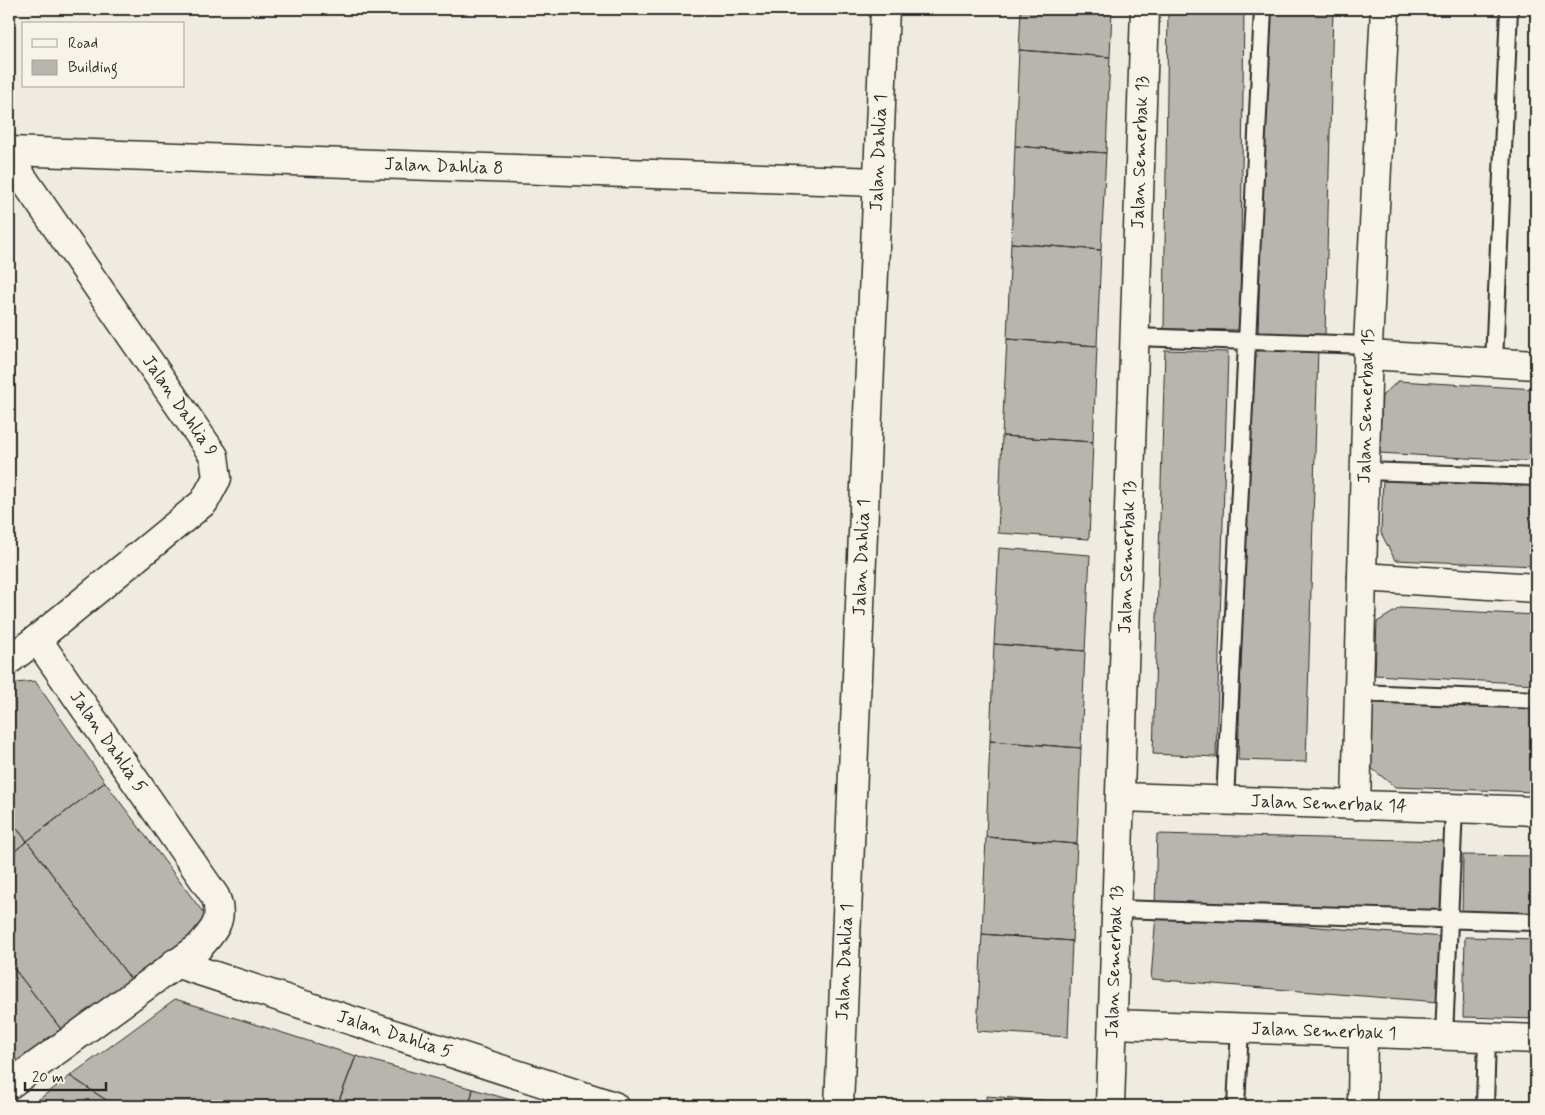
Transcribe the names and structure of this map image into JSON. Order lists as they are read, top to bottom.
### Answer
{
  "streets": {
    "street": [
      "Jalan Dahlia 1",
      "Jalan Semerbak 13",
      "Jalan Dahlia 8",
      "Jalan Dahlia 9",
      "Jalan Semerbak 15",
      "Jalan Dahlia 5",
      "Jalan Semerbak 14",
      "Jalan Semerbak 1"
    ]
  },
  "crossings": [
    ["Jalan Dahlia 1", "Jalan Dahlia 8"],
    ["Jalan Semerbak 13", "Jalan Semerbak 14"],
    ["Jalan Semerbak 13", "Jalan Semerbak 1"],
    ["Jalan Dahlia 9", "Jalan Dahlia 5"],
    ["Jalan Semerbak 15", "Jalan Semerbak 14"]
  ],
  "legend": ["Road", "Building"],
  "scale_bar": "20 m"
}
